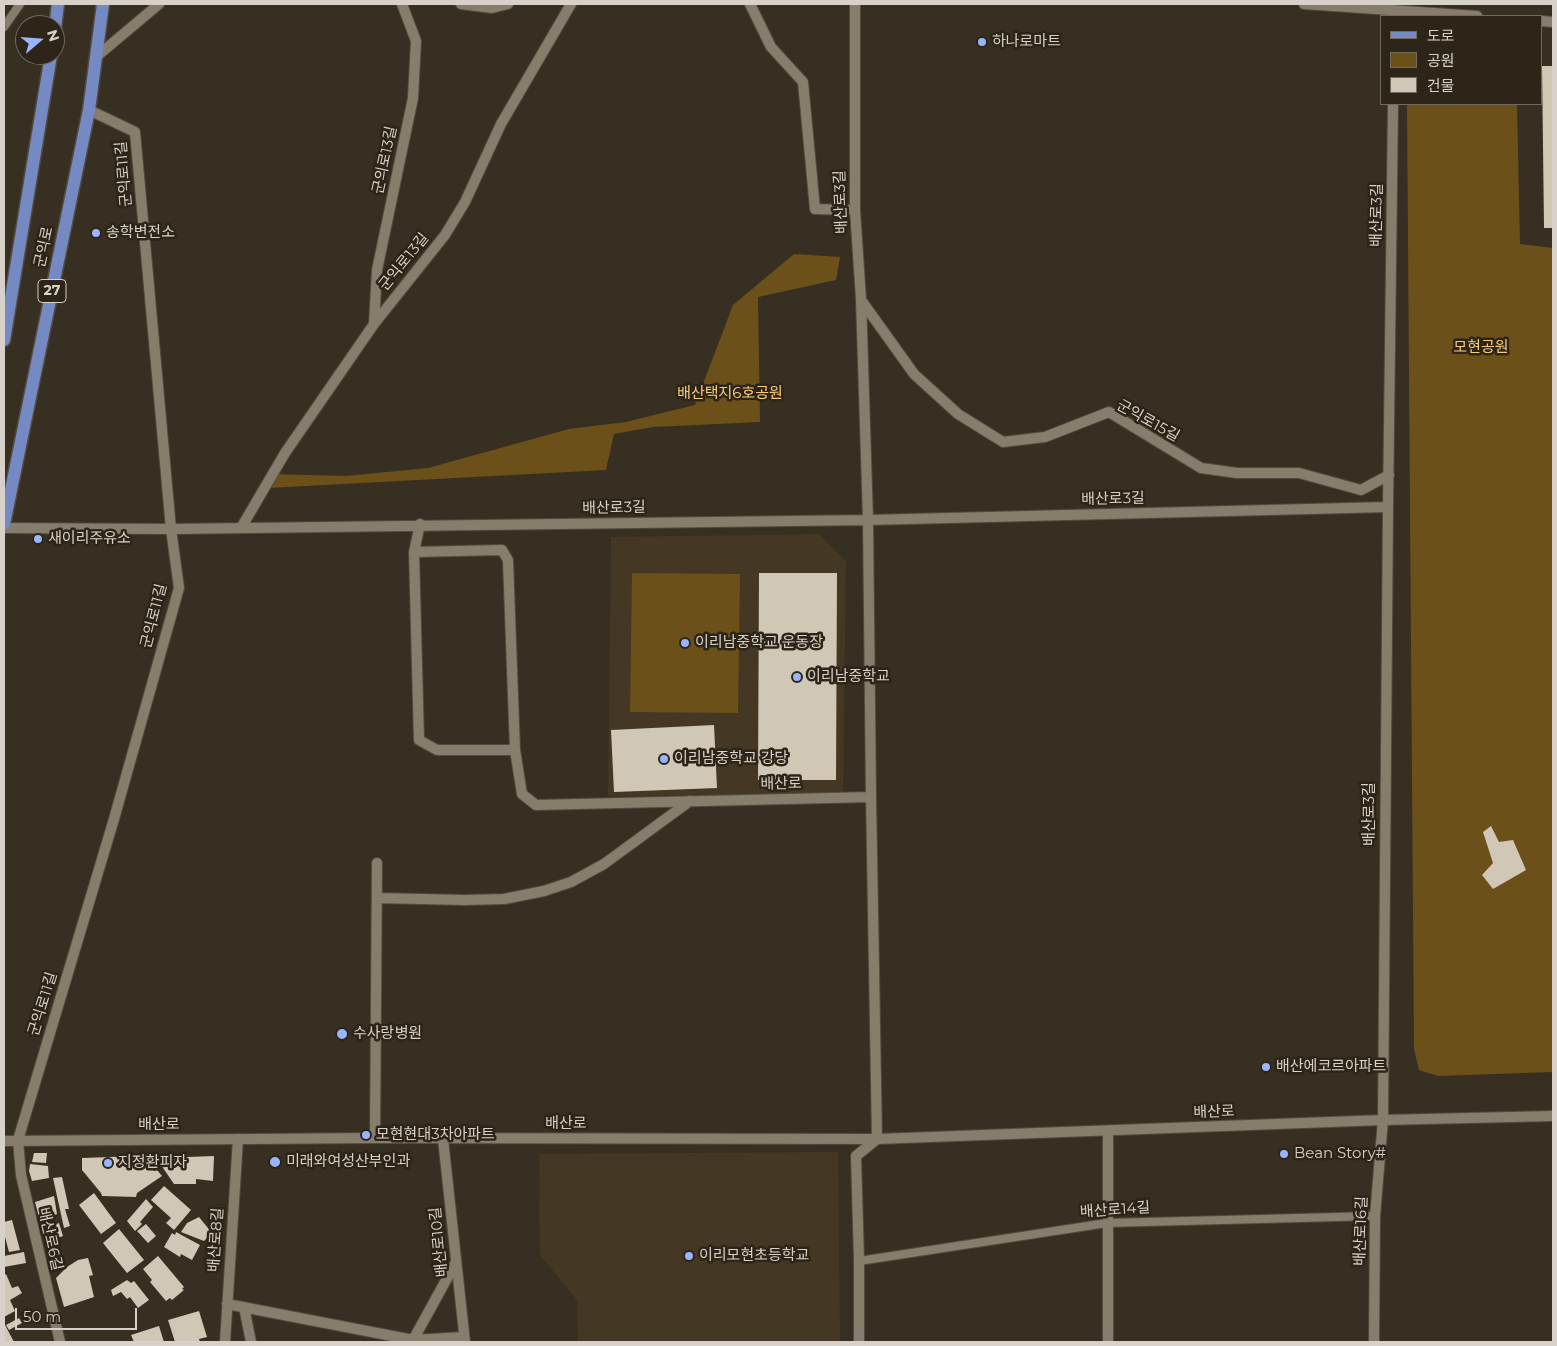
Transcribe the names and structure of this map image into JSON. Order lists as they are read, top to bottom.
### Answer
{
  "streets": {
    "main road": ["군익로", "27"],
    "street": [
      "군의로13길",
      "군익로11길",
      "배산로3길",
      "군익로13길",
      "군익로15길",
      "배산로",
      "배산로16길",
      "배산로6길",
      "배산로8길",
      "배산로10길"
    ],
    "lane": ["배산로14길"]
  },
  "crossings": [
    ["군의로13길", "군익로13길"],
    ["군익로11길", "배산로3길"],
    ["군익로11길", "군익로"],
    ["군익로11길", "배산로"],
    ["군익로11길", "배산로6길"],
    ["배산로3길", "군익로"],
    ["배산로3길", "군익로13길"],
    ["배산로3길", "군익로15길"],
    ["배산로3길", "배산로"],
    ["배산로3길", "배산로16길"],
    ["배산로", "배산로16길"],
    ["배산로", "배산로6길"],
    ["배산로", "배산로8길"],
    ["배산로", "배산로10길"],
    ["배산로14길", "배산로16길"]
  ],
  "parks": ["모현공원", "배산택지6호공원"],
  "places": [
    "하나로마트",
    "송학변전소",
    "새이리주유소",
    "이리남중학교 운동장",
    "이리남중학교",
    "이리남중학교 강당",
    "수사랑병원",
    "배산에코르아파트",
    "모현현대3차아파트",
    "Bean Story#",
    "미래와여성산부인과",
    "지정환피자",
    "이리모현초등학교"
  ],
  "legend": ["도로", "공원", "건물"],
  "scale_bar": "50 m",
  "north": "right"
}
